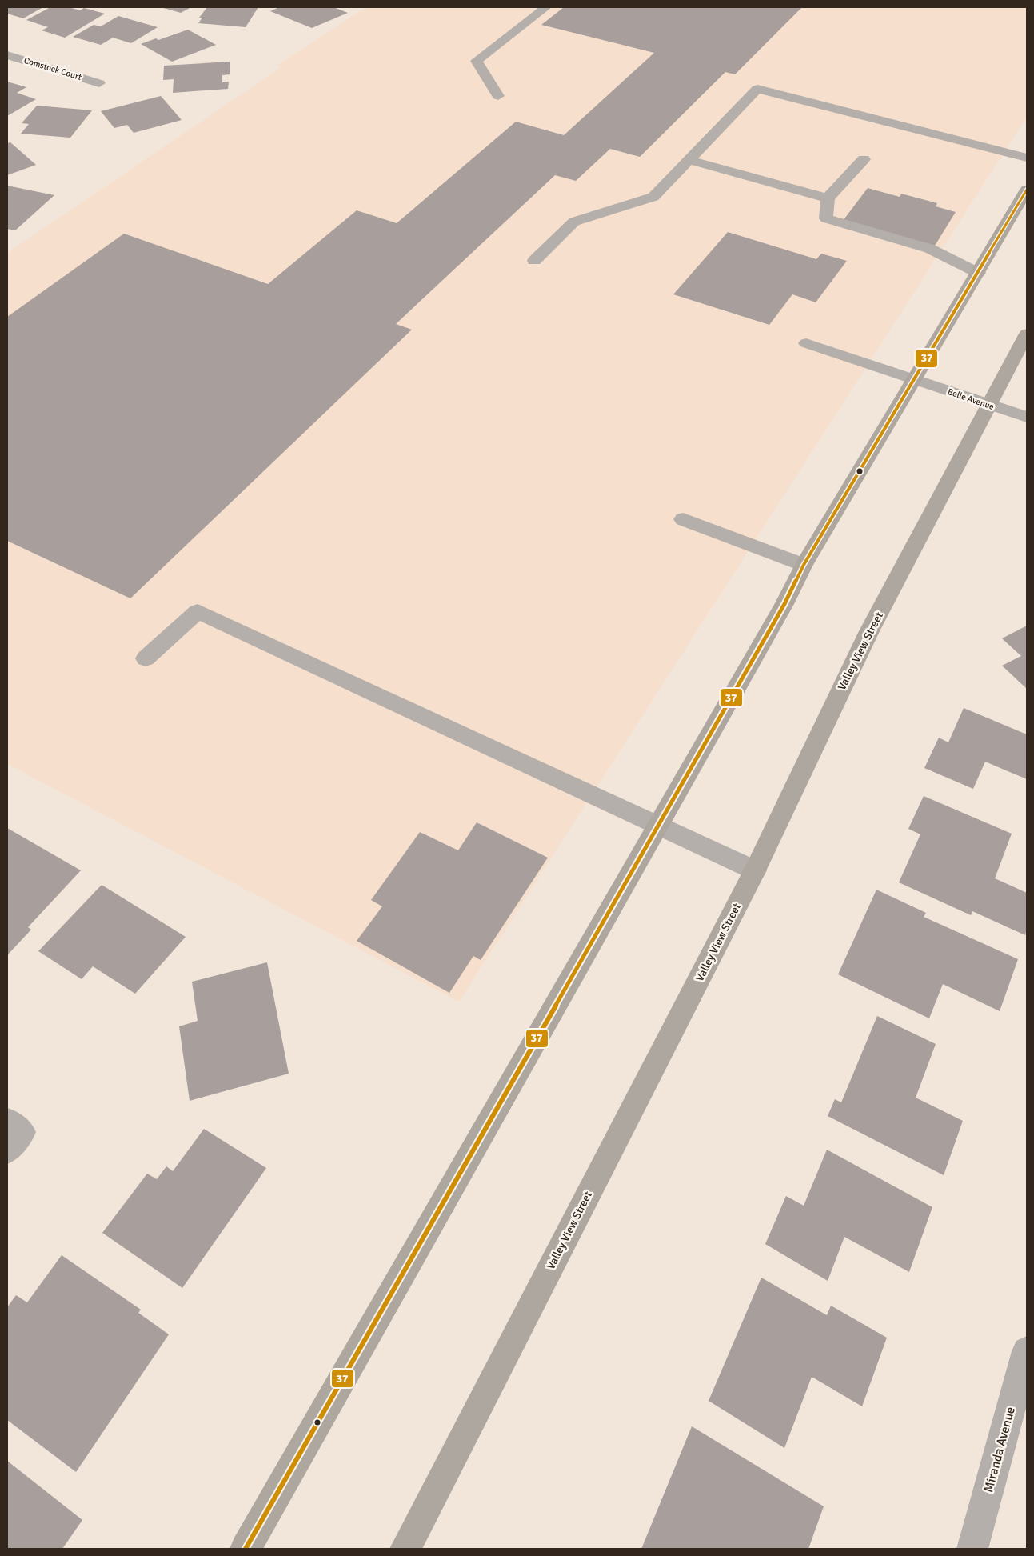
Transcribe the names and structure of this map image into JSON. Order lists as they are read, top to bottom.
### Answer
{
  "streets": {
    "main road": ["Valley View Street"],
    "street": ["Comstock Court", "Belle Avenue", "Miranda Avenue"]
  },
  "crossings": [
    ["Belle Avenue", "Valley View Street"]
  ],
  "lines": ["transit line 37"]
}
